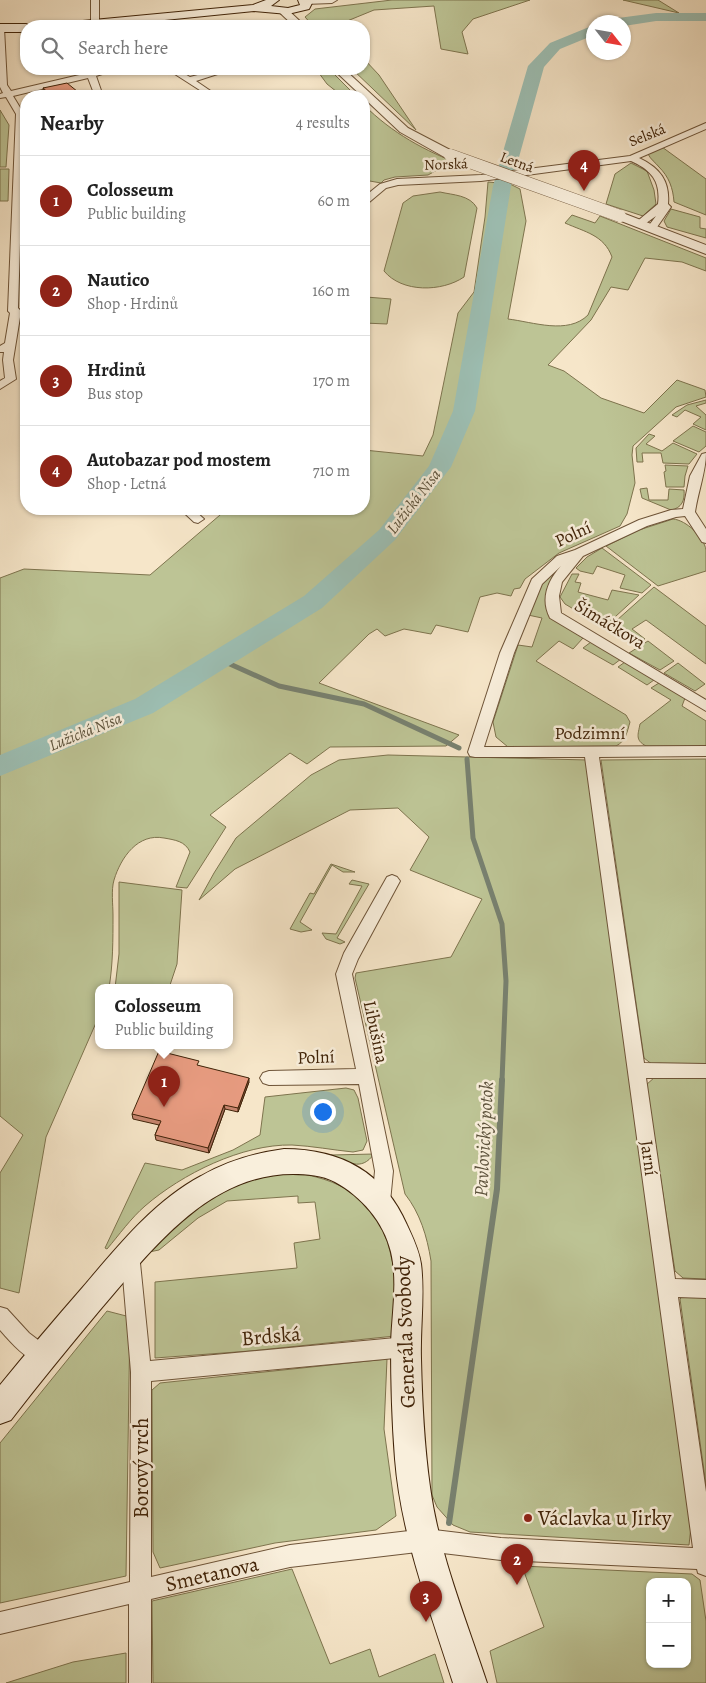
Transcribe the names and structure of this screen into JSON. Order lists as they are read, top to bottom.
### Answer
{
  "streets": {
    "main road": ["Generála Svobody"],
    "street": [
      "Selská",
      "Letná",
      "Norská",
      "Polní",
      "Šimáčkova",
      "Podzimní",
      "Libušina",
      "Jarní",
      "Brdská",
      "Borový vrch",
      "Smetanova"
    ]
  },
  "crossings": [
    ["Selská", "Norská"],
    ["Polní", "Šimáčkova"],
    ["Polní", "Podzimní"],
    ["Polní", "Libušina"],
    ["Podzimní", "Jarní"],
    ["Libušina", "Generála Svobody"],
    ["Jarní", "Smetanova"],
    ["Generála Svobody", "Brdská"],
    ["Generála Svobody", "Borový vrch"],
    ["Generála Svobody", "Smetanova"],
    ["Brdská", "Borový vrch"],
    ["Borový vrch", "Smetanova"]
  ],
  "water": ["Lužická Nisa", "Pavlovický potok"],
  "places": ["Václavka u Jirky"],
  "north": "bottom right",
  "page": {
    "search": "Search here",
    "heading": ["Nearby", "4 results"],
    "pins": [
      "4",
      "1",
      "2",
      "3"
    ],
    "list": [
      {
        "mark": "1",
        "name": "Colosseum",
        "note": "Public building",
        "value": "60 m"
      },
      {
        "mark": "2",
        "name": "Nautico",
        "note": "Shop · Hrdinů",
        "value": "160 m"
      },
      {
        "mark": "3",
        "name": "Hrdinů",
        "note": "Bus stop",
        "value": "170 m"
      },
      {
        "mark": "4",
        "name": "Autobazar pod mostem",
        "note": "Shop · Letná",
        "value": "710 m"
      }
    ],
    "popup": ["Colosseum", "Public building"],
    "map_buttons": ["+", "−"]
  }
}
